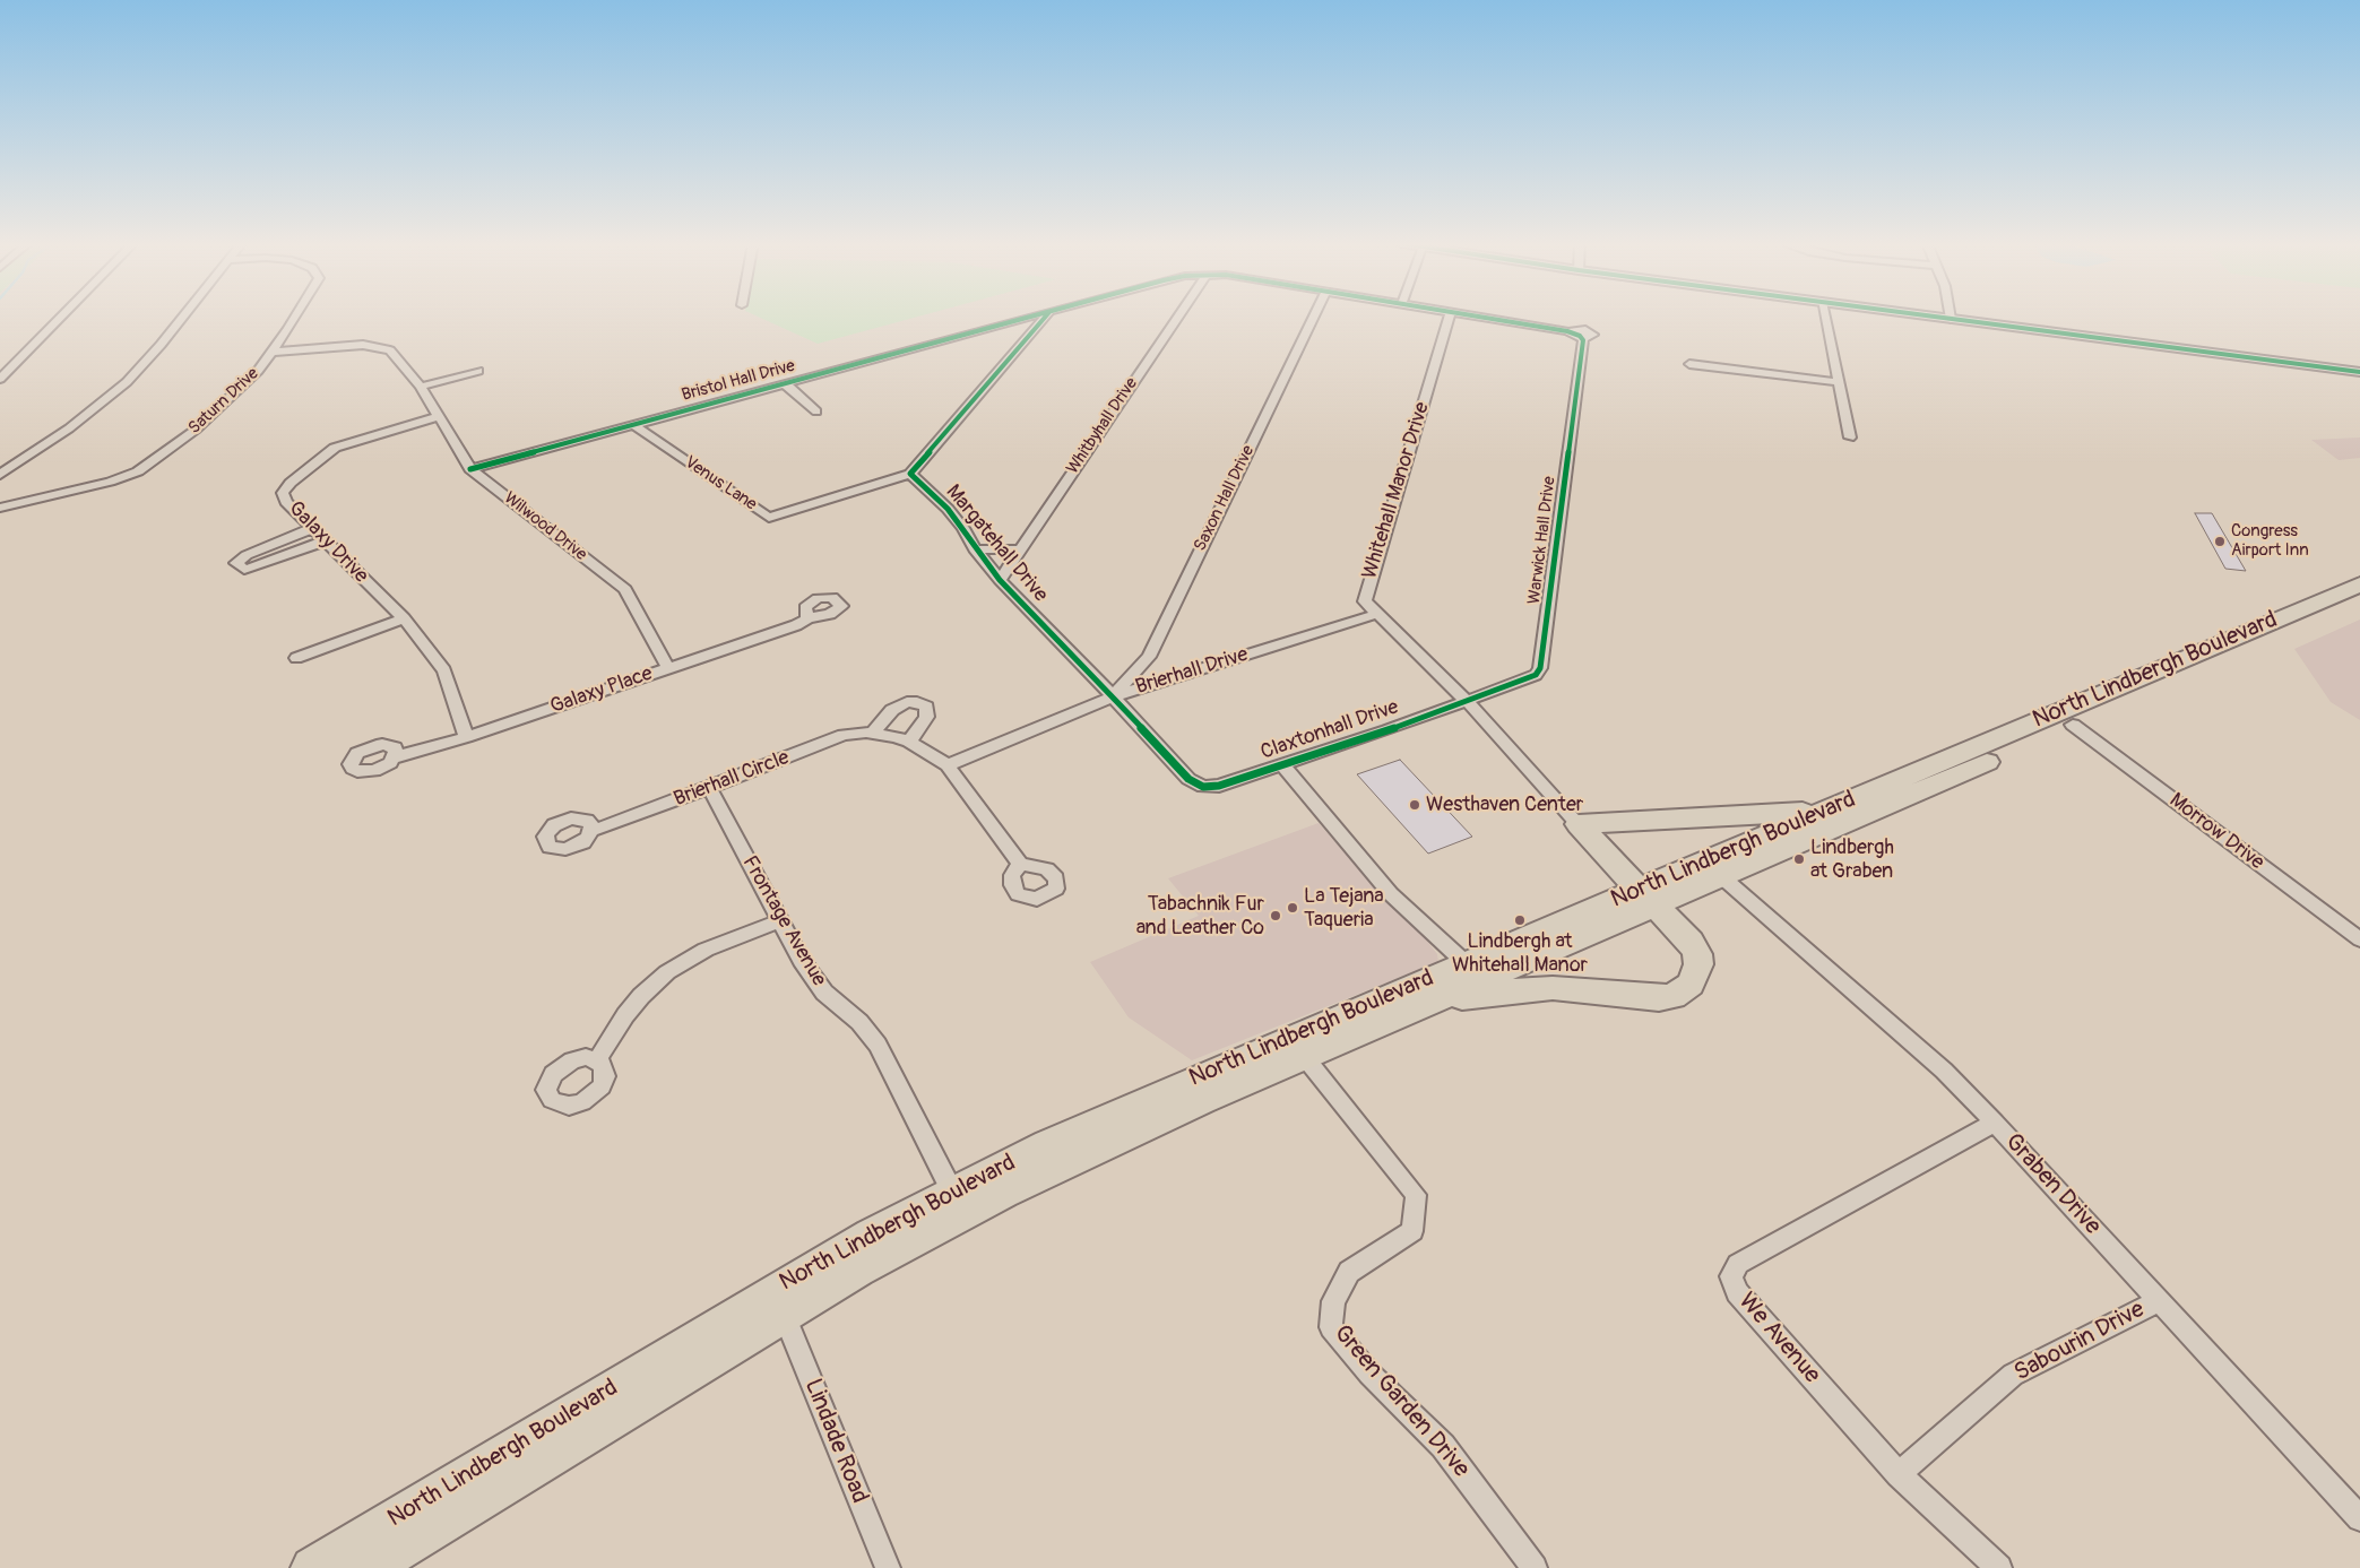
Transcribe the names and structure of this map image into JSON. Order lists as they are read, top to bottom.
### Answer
{
  "streets": {
    "highway": ["North Lindbergh Boulevard"],
    "street": [
      "Bristol Hall Drive",
      "Saturn Drive",
      "Whitbyhall Drive",
      "Venus Lane",
      "Whitehall Manor Drive",
      "Saxon Hall Drive",
      "Wilwood Drive",
      "Warwick Hall Drive",
      "Galaxy Drive",
      "Margatehall Drive",
      "Brierhall Drive",
      "Galaxy Place",
      "Claxtonhall Drive",
      "Brierhall Circle",
      "Morrow Drive",
      "Frontage Avenue",
      "Graben Drive",
      "We Avenue",
      "Sabourin Drive",
      "Green Garden Drive",
      "Lindade Road"
    ]
  },
  "crossings": [
    ["Bristol Hall Drive", "Venus Lane"],
    ["Bristol Hall Drive", "Wilwood Drive"],
    ["Bristol Hall Drive", "Warwick Hall Drive"],
    ["Saturn Drive", "Wilwood Drive"],
    ["Whitbyhall Drive", "Margatehall Drive"],
    ["Venus Lane", "Margatehall Drive"],
    ["Whitehall Manor Drive", "Warwick Hall Drive"],
    ["Whitehall Manor Drive", "Brierhall Drive"],
    ["Whitehall Manor Drive", "Claxtonhall Drive"],
    ["Saxon Hall Drive", "Margatehall Drive"],
    ["Saxon Hall Drive", "Brierhall Drive"],
    ["Wilwood Drive", "Galaxy Drive"],
    ["Wilwood Drive", "Galaxy Place"],
    ["Warwick Hall Drive", "Claxtonhall Drive"],
    ["Galaxy Drive", "Galaxy Place"],
    ["Margatehall Drive", "Brierhall Drive"],
    ["Margatehall Drive", "Claxtonhall Drive"],
    ["North Lindbergh Boulevard", "Morrow Drive"],
    ["North Lindbergh Boulevard", "Frontage Avenue"],
    ["North Lindbergh Boulevard", "Graben Drive"],
    ["North Lindbergh Boulevard", "Green Garden Drive"],
    ["North Lindbergh Boulevard", "Lindade Road"],
    ["Brierhall Drive", "Brierhall Circle"],
    ["Brierhall Circle", "Frontage Avenue"],
    ["Graben Drive", "We Avenue"],
    ["Graben Drive", "Sabourin Drive"],
    ["We Avenue", "Sabourin Drive"]
  ],
  "places": [
    "Congress Airport Inn",
    "Westhaven Center",
    "Lindbergh at Graben",
    "La Tejana Taqueria",
    "Tabachnik Fur and Leather Co",
    "Lindbergh at Whitehall Manor"
  ]
}
